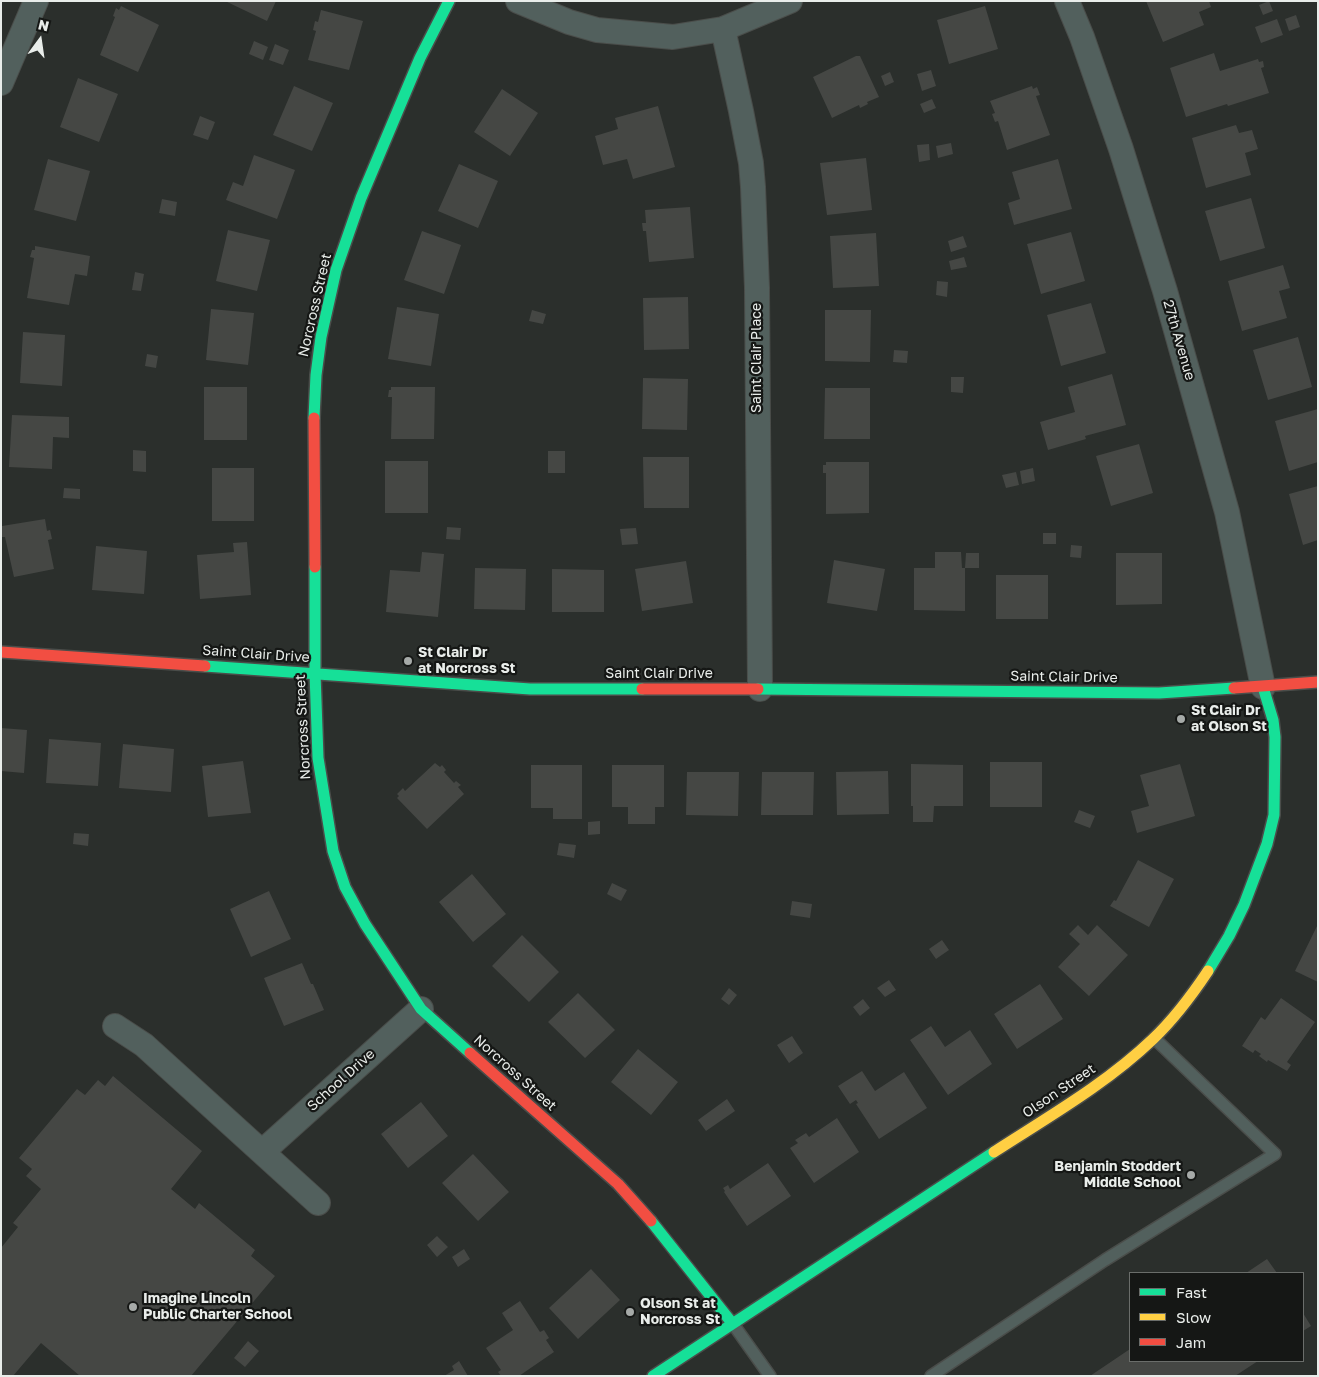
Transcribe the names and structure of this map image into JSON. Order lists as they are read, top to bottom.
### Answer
{
  "streets": {
    "street": [
      "Norcross Street",
      "27th Avenue",
      "Saint Clair Place",
      "Saint Clair Drive",
      "School Drive",
      "Olson Street"
    ]
  },
  "crossings": [
    ["Norcross Street", "Saint Clair Drive"],
    ["Norcross Street", "School Drive"],
    ["Norcross Street", "Olson Street"],
    ["27th Avenue", "Saint Clair Drive"],
    ["27th Avenue", "Olson Street"],
    ["Saint Clair Place", "Saint Clair Drive"],
    ["Saint Clair Drive", "Olson Street"]
  ],
  "places": [
    "St Clair Dr at Norcross St",
    "St Clair Dr at Olson St",
    "Benjamin Stoddert Middle School",
    "Imagine Lincoln Public Charter School",
    "Olson St at Norcross St"
  ],
  "legend": ["Fast", "Slow", "Jam"],
  "north": "top"
}
